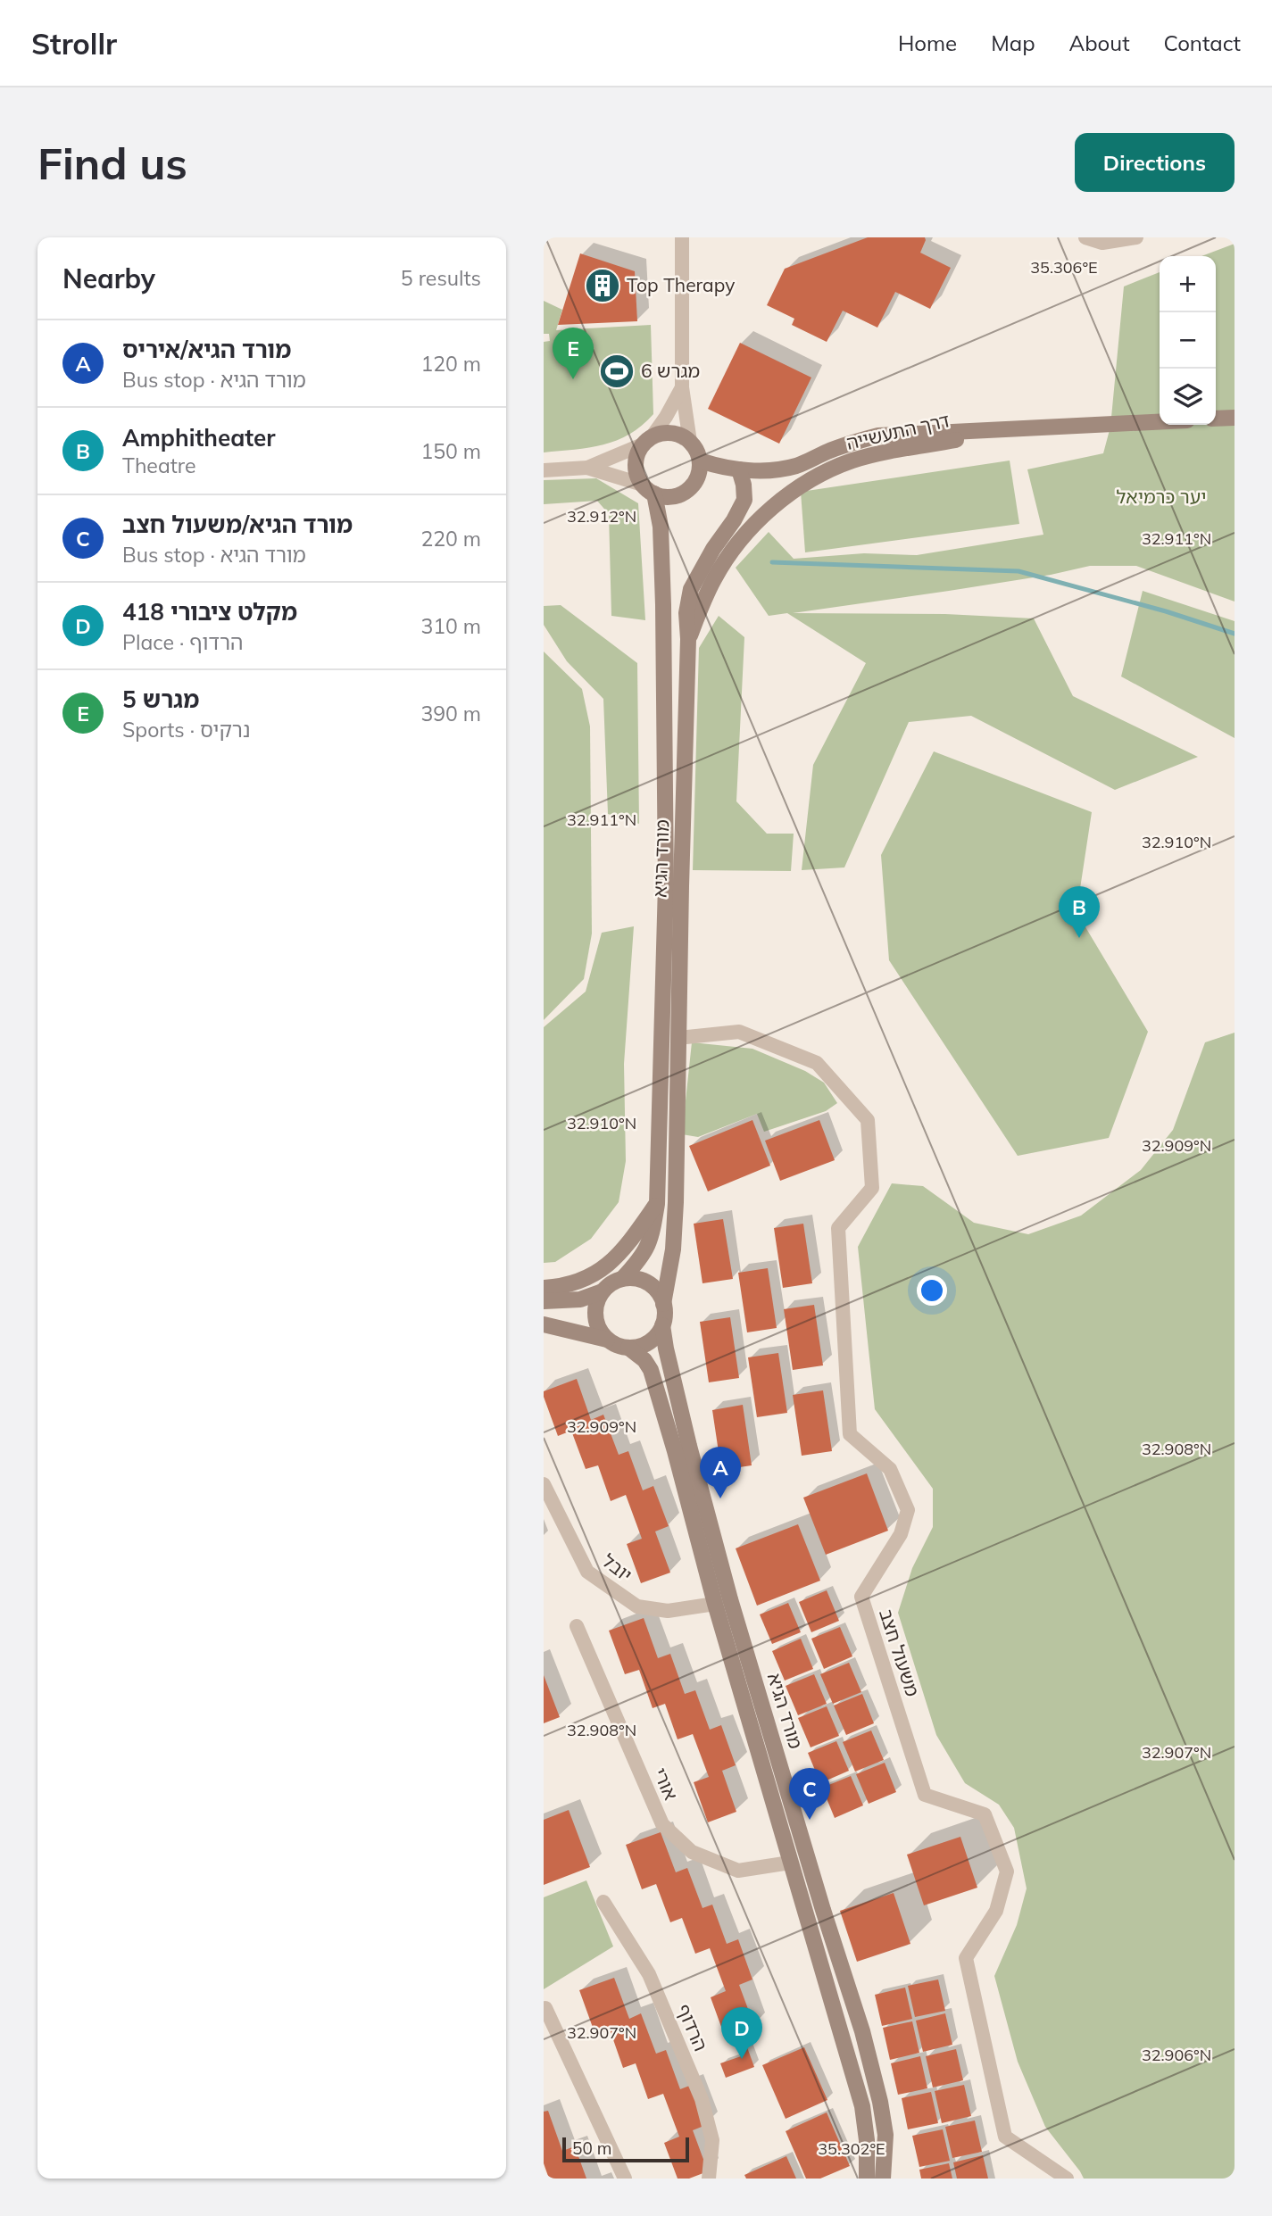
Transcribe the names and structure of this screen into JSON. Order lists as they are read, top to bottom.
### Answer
{
  "streets": {
    "street": [
      "דרך התעשייה",
      "מורד הגיא",
      "יובל",
      "משעול חצב",
      "אורי",
      "הרדוף"
    ]
  },
  "crossings": [
    ["דרך התעשייה", "מורד הגיא"],
    ["מורד הגיא", "יובל"],
    ["מורד הגיא", "משעול חצב"],
    ["מורד הגיא", "אורי"]
  ],
  "parks": ["יער כרמיאל"],
  "places": {
    "building": ["Top Therapy"],
    "sports": ["מגרש 6"]
  },
  "scale_bar": "50 m",
  "page": {
    "header": "Strollr",
    "nav": [
      "Home",
      "Map",
      "About",
      "Contact"
    ],
    "buttons": "Directions",
    "title": "Find us",
    "heading": ["Nearby", "5 results"],
    "map_buttons": ["+", "−"],
    "list": [
      {
        "mark": "A",
        "name": "מורד הגיא/איריס",
        "note": "Bus stop · מורד הגיא",
        "value": "120 m"
      },
      {
        "mark": "B",
        "name": "Amphitheater",
        "note": "Theatre",
        "value": "150 m"
      },
      {
        "mark": "C",
        "name": "מורד הגיא/משעול חצב",
        "note": "Bus stop · מורד הגיא",
        "value": "220 m"
      },
      {
        "mark": "D",
        "name": "מקלט ציבורי 418",
        "note": "Place · הרדוף",
        "value": "310 m"
      },
      {
        "mark": "E",
        "name": "מגרש 5",
        "note": "Sports · נרקיס",
        "value": "390 m"
      }
    ],
    "pins": [
      "E",
      "B",
      "A",
      "C",
      "D"
    ],
    "scale": "50 m"
  },
  "coordinates": [
    "35.306°E",
    "32.912°N",
    "32.911°N",
    "32.910°N",
    "32.909°N",
    "32.908°N",
    "32.907°N",
    "32.906°N",
    "35.302°E"
  ]
}
